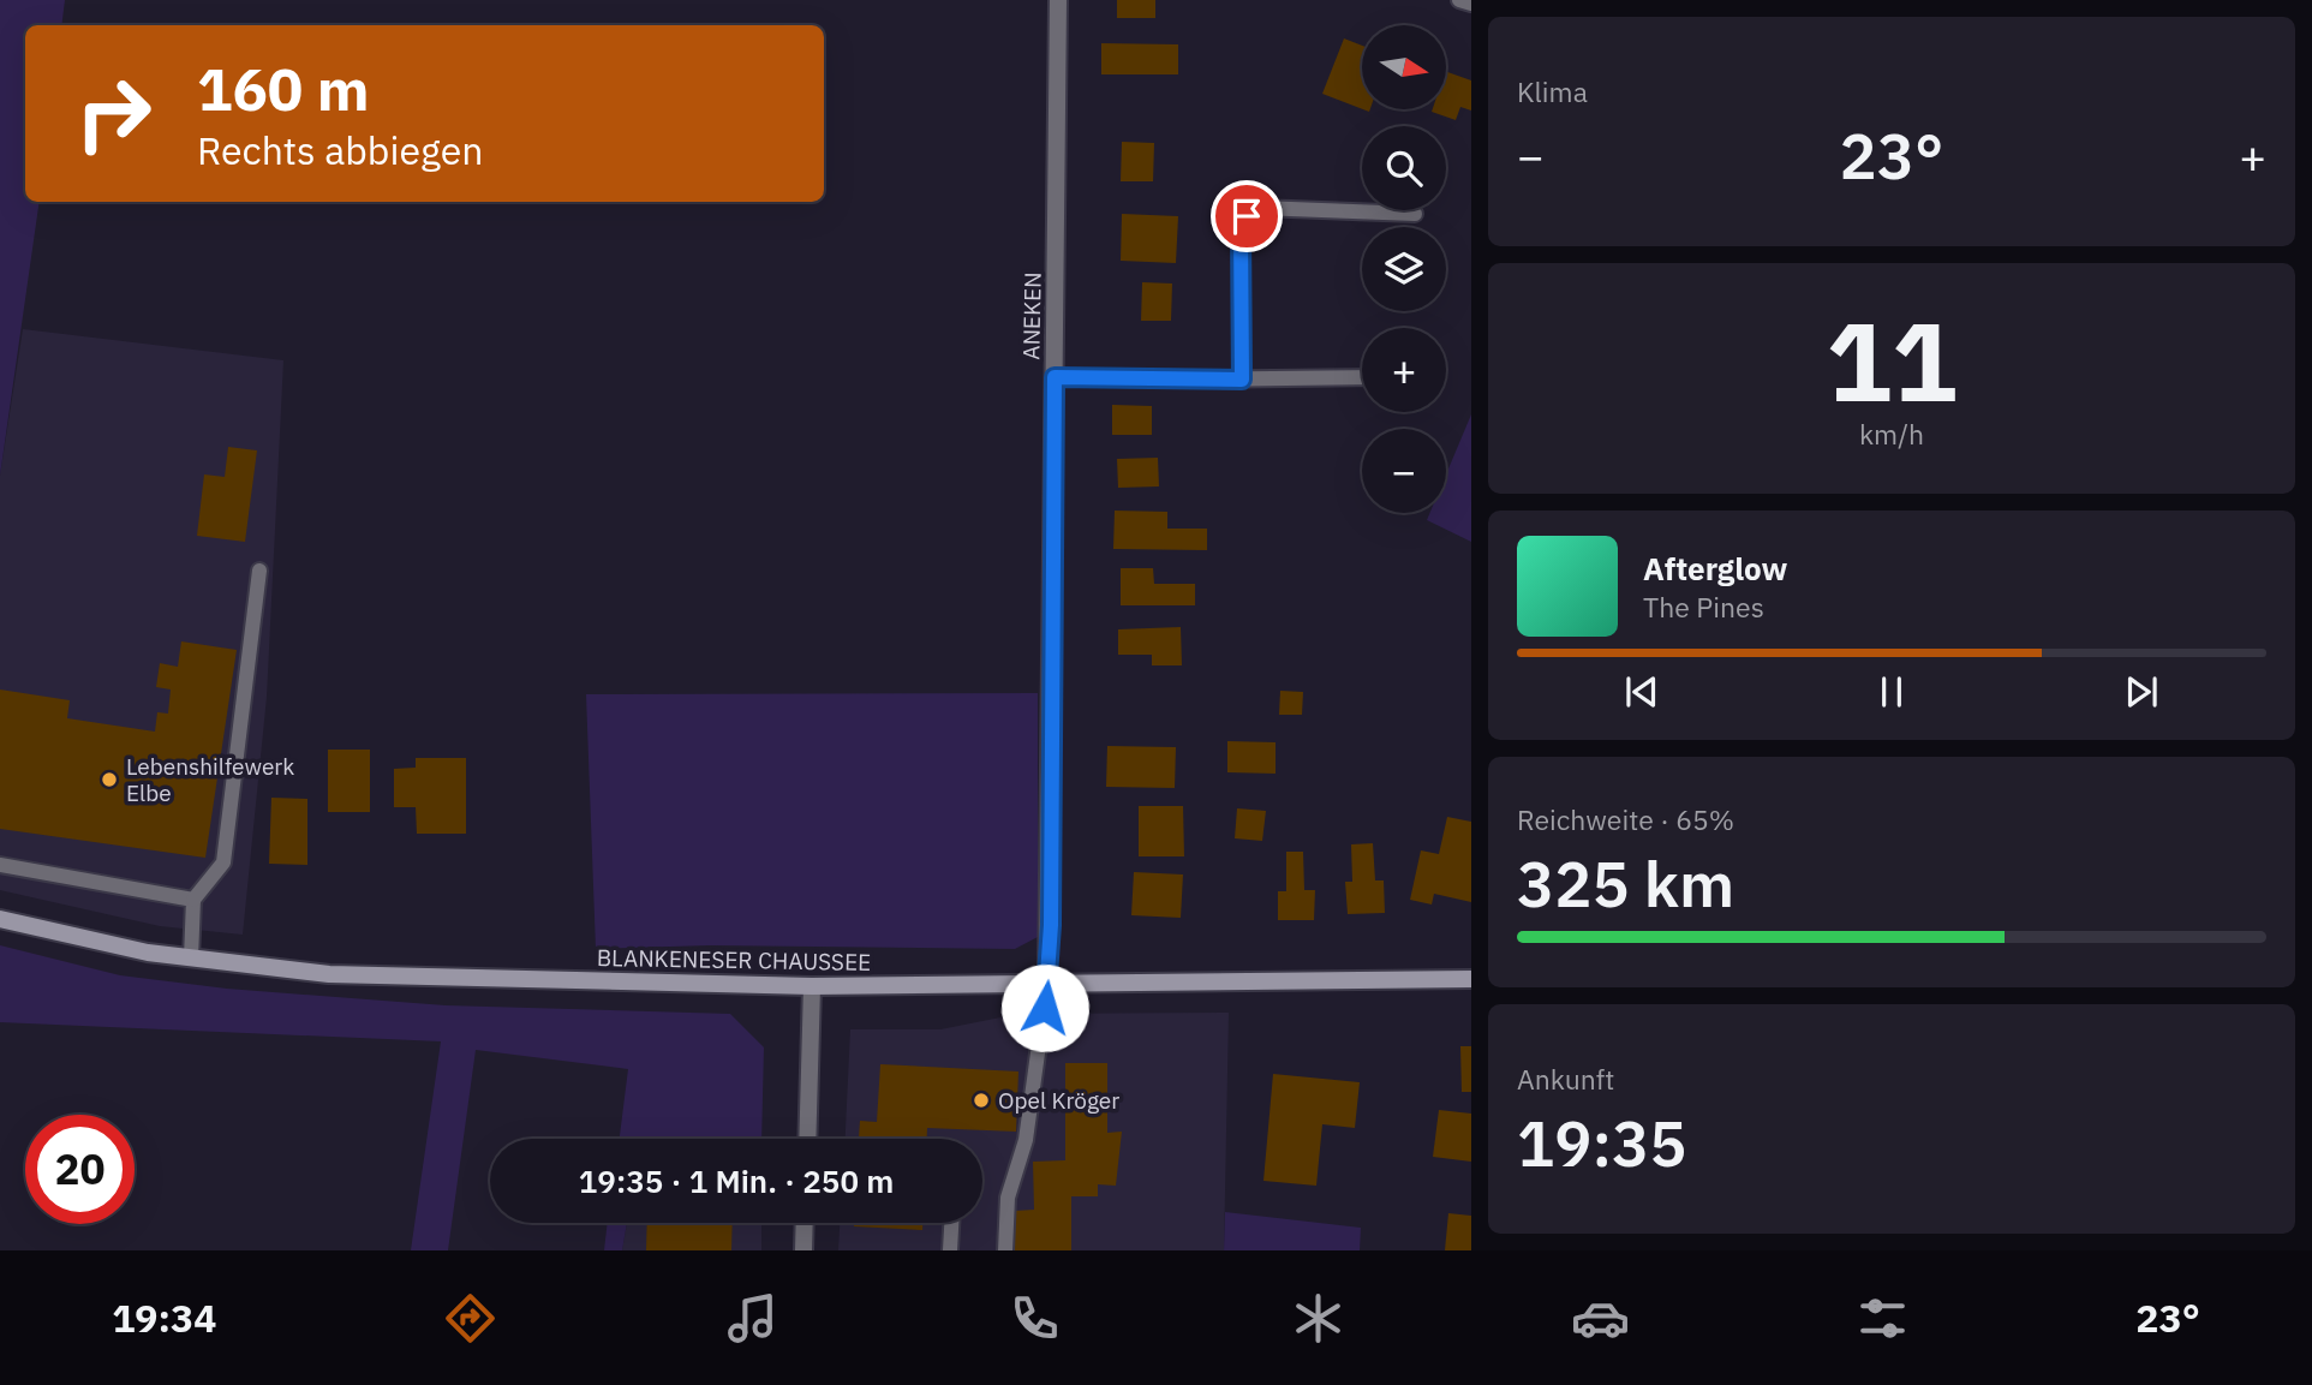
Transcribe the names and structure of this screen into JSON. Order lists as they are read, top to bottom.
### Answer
{
  "streets": {
    "main road": ["BLANKENESER CHAUSSEE"],
    "street": ["ANEKEN"]
  },
  "crossings": [
    ["ANEKEN", "BLANKENESER CHAUSSEE"]
  ],
  "places": ["Lebenshilfewerk Elbe", "Opel Kröger"],
  "north": "right",
  "page": {
    "tile": [
      "Klima",
      ["11", "km/h"],
      ["Reichweite · 65%", "325 km"],
      ["Ankunft", "19:35"]
    ],
    "map_buttons": ["+", "−"],
    "turn": ["160 m", "Rechts abbiegen"],
    "heat": ["−", "23°", "+"],
    "song": ["Afterglow", "The Pines"],
    "limit": "20",
    "trip": "19:35 · 1 Min. · 250 m",
    "tabs": ["19:34", "23°"]
  }
}
